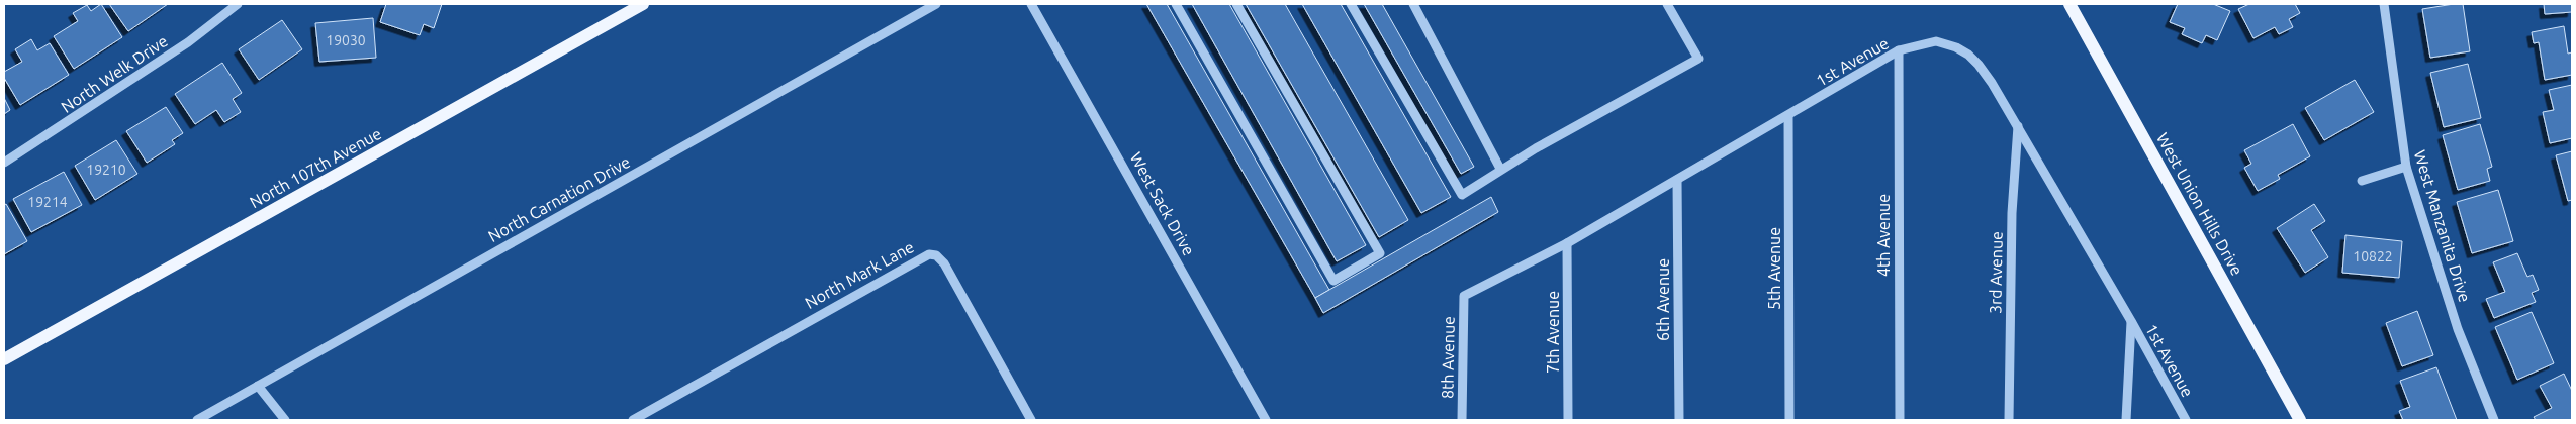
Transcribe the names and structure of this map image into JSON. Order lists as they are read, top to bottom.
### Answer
{
  "streets": {
    "main road": ["North 107th Avenue", "West Union Hills Drive"],
    "street": [
      "1st Avenue",
      "North Welk Drive",
      "North Carnation Drive",
      "West Sack Drive",
      "West Manzanita Drive",
      "4th Avenue",
      "5th Avenue",
      "3rd Avenue",
      "North Mark Lane",
      "6th Avenue",
      "7th Avenue",
      "8th Avenue"
    ]
  },
  "crossings": [
    ["1st Avenue", "4th Avenue"],
    ["1st Avenue", "5th Avenue"],
    ["1st Avenue", "3rd Avenue"],
    ["1st Avenue", "6th Avenue"],
    ["1st Avenue", "7th Avenue"],
    ["1st Avenue", "8th Avenue"]
  ],
  "house_numbers": [
    "19030",
    "19210",
    "19214",
    "10822"
  ]
}
